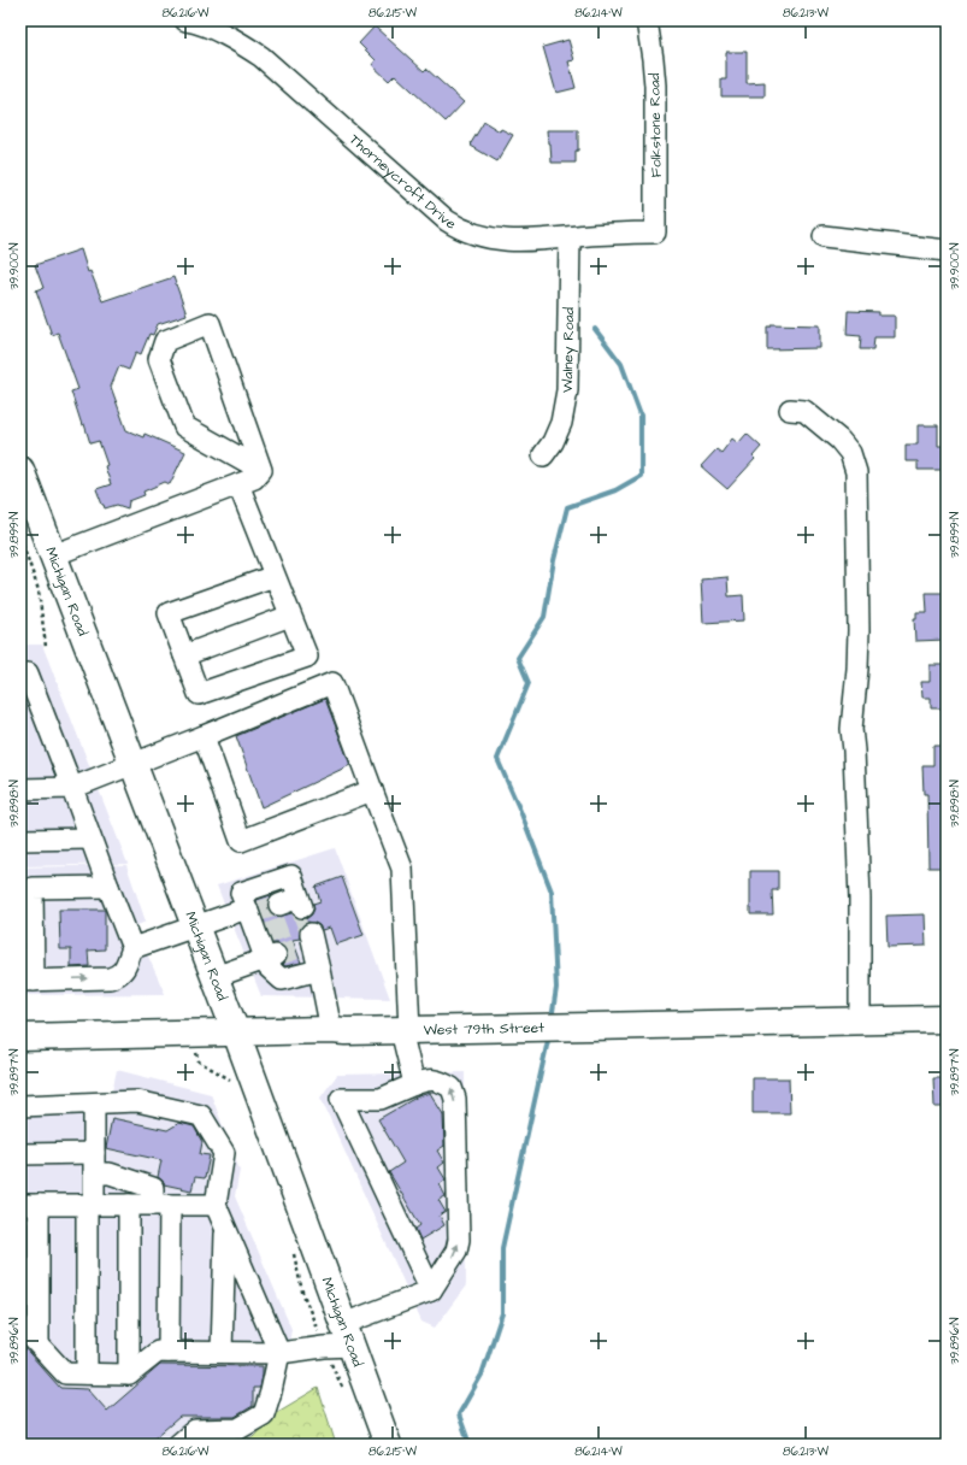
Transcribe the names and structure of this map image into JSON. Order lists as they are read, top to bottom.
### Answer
{
  "streets": {
    "main road": ["Michigan Road", "West 79th Street"],
    "street": ["Folkstone Road", "Thorneycroft Drive", "Walney Road"]
  },
  "crossings": [
    ["Folkstone Road", "Thorneycroft Drive"],
    ["Thorneycroft Drive", "Walney Road"],
    ["Michigan Road", "West 79th Street"]
  ],
  "coordinates": [
    "86.216°W",
    "86.215°W",
    "86.214°W",
    "86.213°W",
    "39.900°N",
    "39.899°N",
    "39.898°N",
    "39.897°N",
    "39.896°N"
  ]
}
